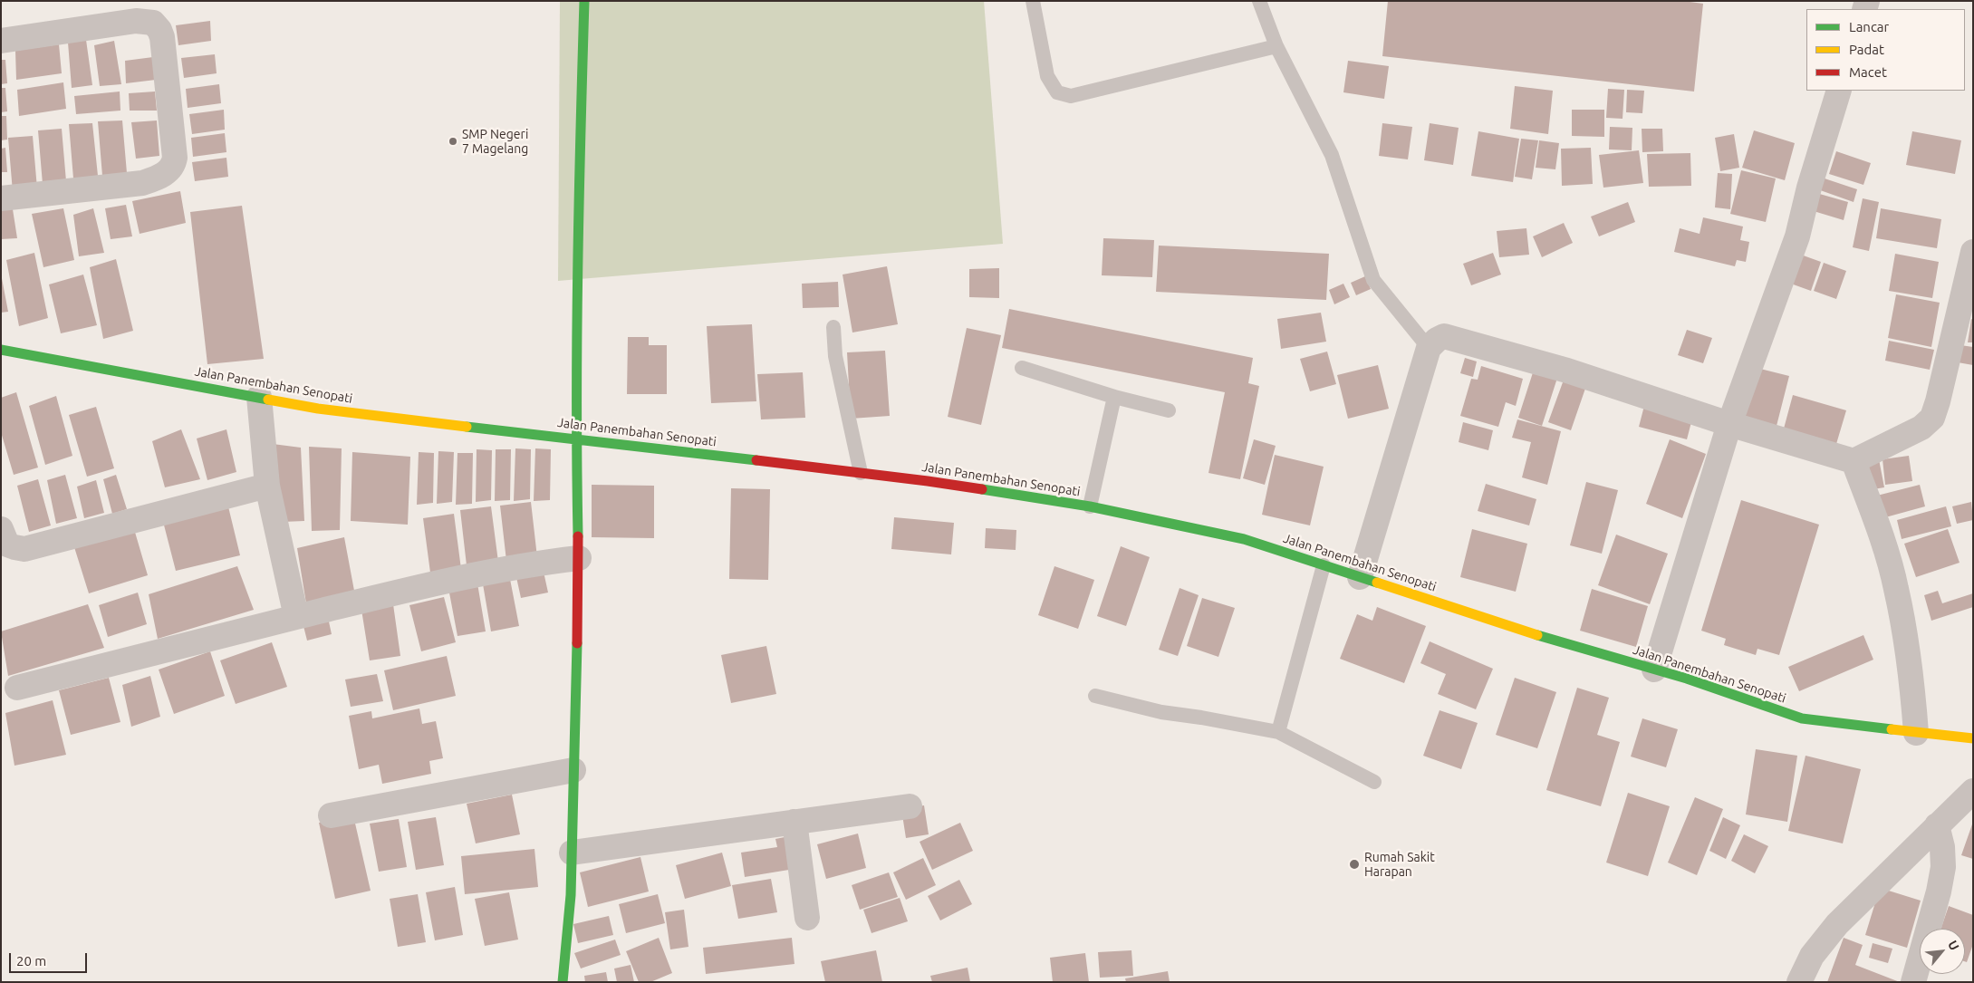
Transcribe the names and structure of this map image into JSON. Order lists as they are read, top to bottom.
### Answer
{
  "streets": {
    "main road": ["Jalan Panembahan Senopati"]
  },
  "places": ["SMP Negeri 7 Magelang", "Rumah Sakit Harapan"],
  "legend": ["Lancar", "Padat", "Macet"],
  "scale_bar": "20 m",
  "north": "top right"
}
